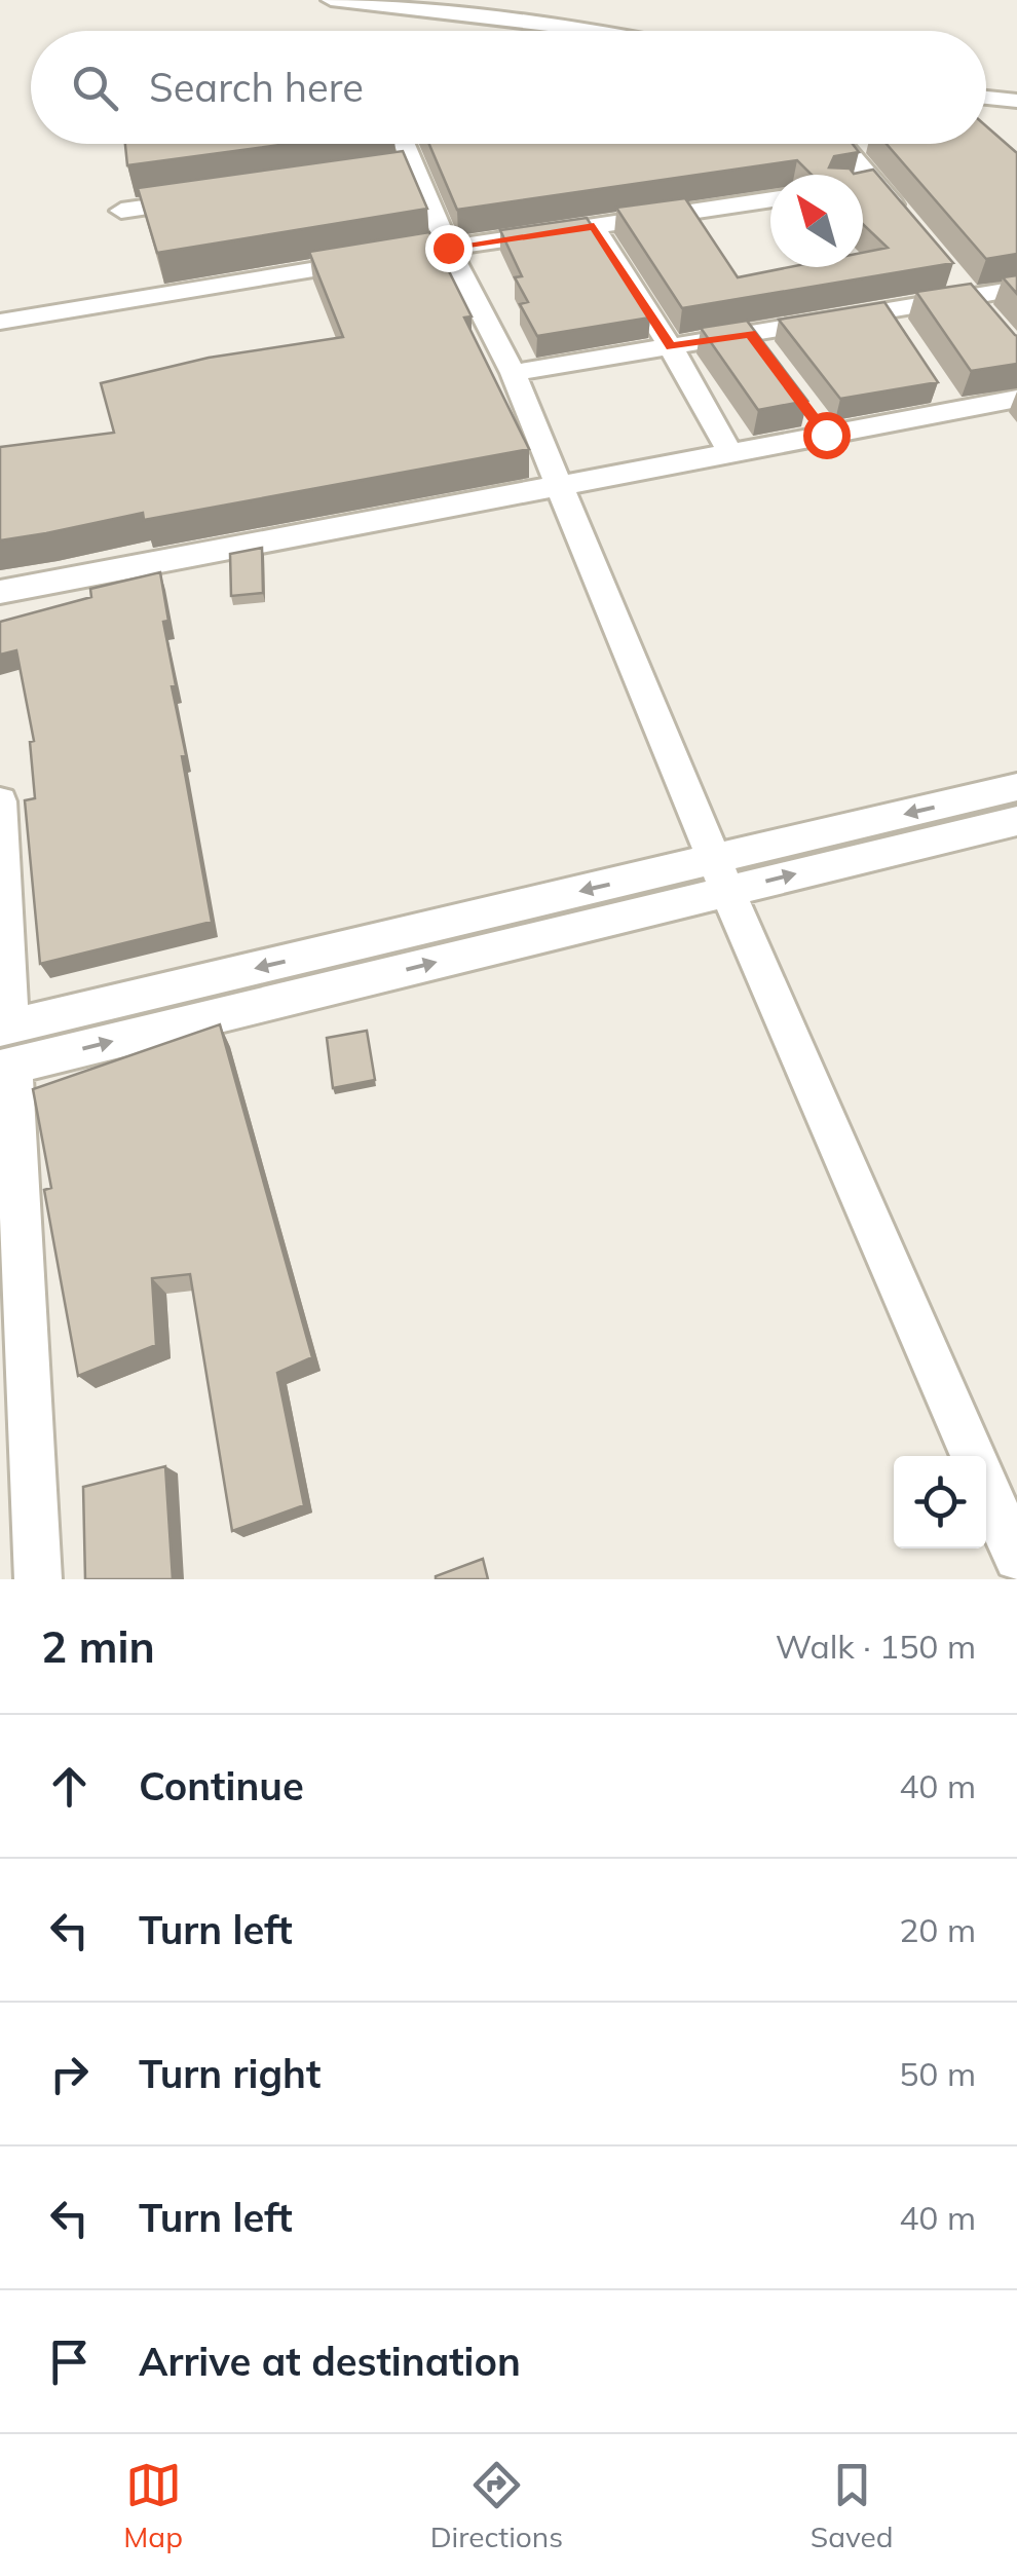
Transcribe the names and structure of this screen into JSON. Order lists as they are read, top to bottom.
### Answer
{
  "north": "top left",
  "page": {
    "search": "Search here",
    "heading": ["2 min", "Walk · 150 m"],
    "list": [
      ["Continue", "40 m"],
      ["Turn left", "20 m"],
      ["Turn right", "50 m"],
      ["Turn left", "40 m"],
      "Arrive at destination"
    ],
    "nav": ["Map", "Directions", "Saved"]
  }
}
